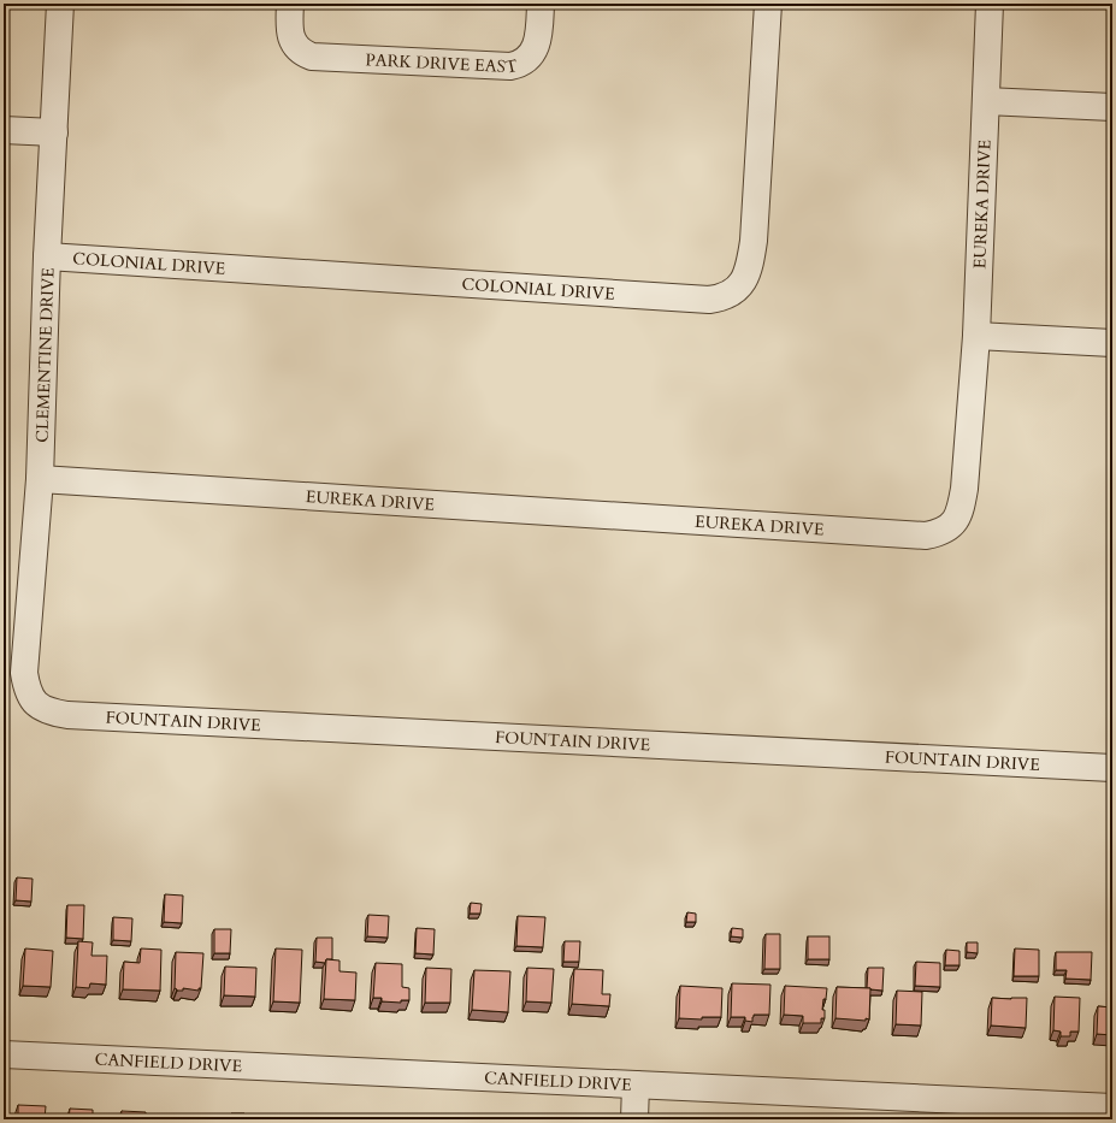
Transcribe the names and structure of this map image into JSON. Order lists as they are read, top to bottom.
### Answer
{
  "streets": {
    "street": [
      "PARK DRIVE EAST",
      "EUREKA DRIVE",
      "COLONIAL DRIVE",
      "CLEMENTINE DRIVE",
      "FOUNTAIN DRIVE",
      "CANFIELD DRIVE"
    ]
  },
  "crossings": [
    ["EUREKA DRIVE", "CLEMENTINE DRIVE"],
    ["COLONIAL DRIVE", "CLEMENTINE DRIVE"],
    ["CLEMENTINE DRIVE", "FOUNTAIN DRIVE"]
  ]
}
